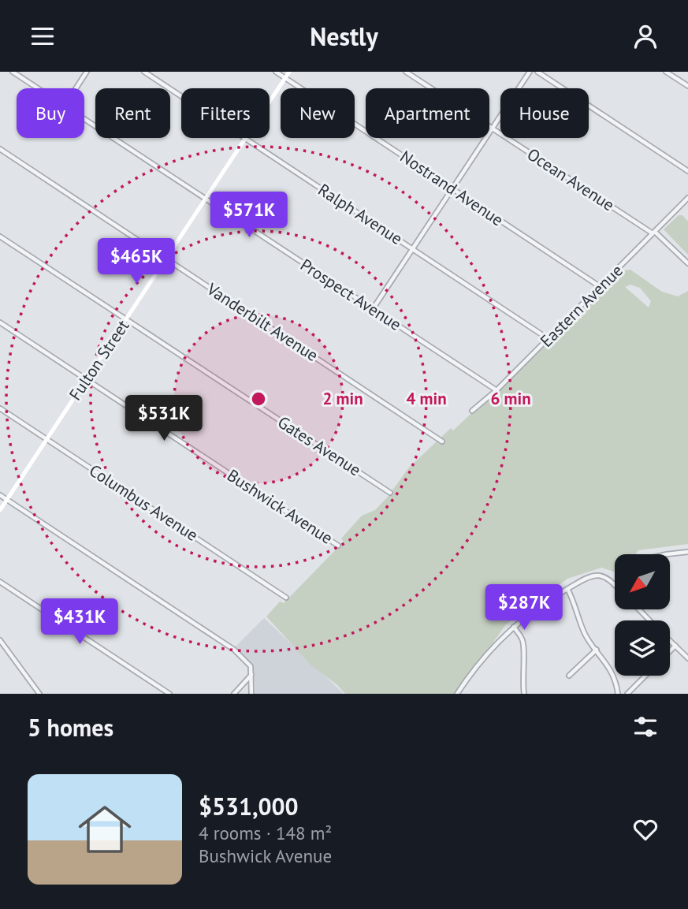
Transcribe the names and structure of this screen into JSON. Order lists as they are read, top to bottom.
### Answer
{
  "streets": {
    "street": [
      "Ocean Avenue",
      "Nostrand Avenue",
      "Ralph Avenue",
      "Prospect Avenue",
      "Eastern Avenue",
      "Vanderbilt Avenue",
      "Fulton Street",
      "Gates Avenue",
      "Columbus Avenue",
      "Bushwick Avenue"
    ]
  },
  "crossings": [
    ["Ocean Avenue", "Eastern Avenue"],
    ["Nostrand Avenue", "Eastern Avenue"],
    ["Nostrand Avenue", "Fulton Street"],
    ["Ralph Avenue", "Eastern Avenue"],
    ["Ralph Avenue", "Fulton Street"],
    ["Prospect Avenue", "Eastern Avenue"],
    ["Prospect Avenue", "Fulton Street"],
    ["Vanderbilt Avenue", "Fulton Street"],
    ["Fulton Street", "Gates Avenue"],
    ["Fulton Street", "Columbus Avenue"],
    ["Fulton Street", "Bushwick Avenue"]
  ],
  "north": "bottom left",
  "page": {
    "header": "Nestly",
    "chip": [
      "Buy",
      "Rent",
      "Filters",
      "New",
      "Apartment",
      "House"
    ],
    "price": [
      "$571K",
      "$465K",
      "$531K",
      "$287K",
      "$431K"
    ],
    "heading": "5 homes",
    "list": [
      {
        "name": "$531,000",
        "note": "4 rooms · 148 m² · Bushwick Avenue"
      }
    ]
  },
  "rings": ["2 min", "4 min", "6 min"]
}
